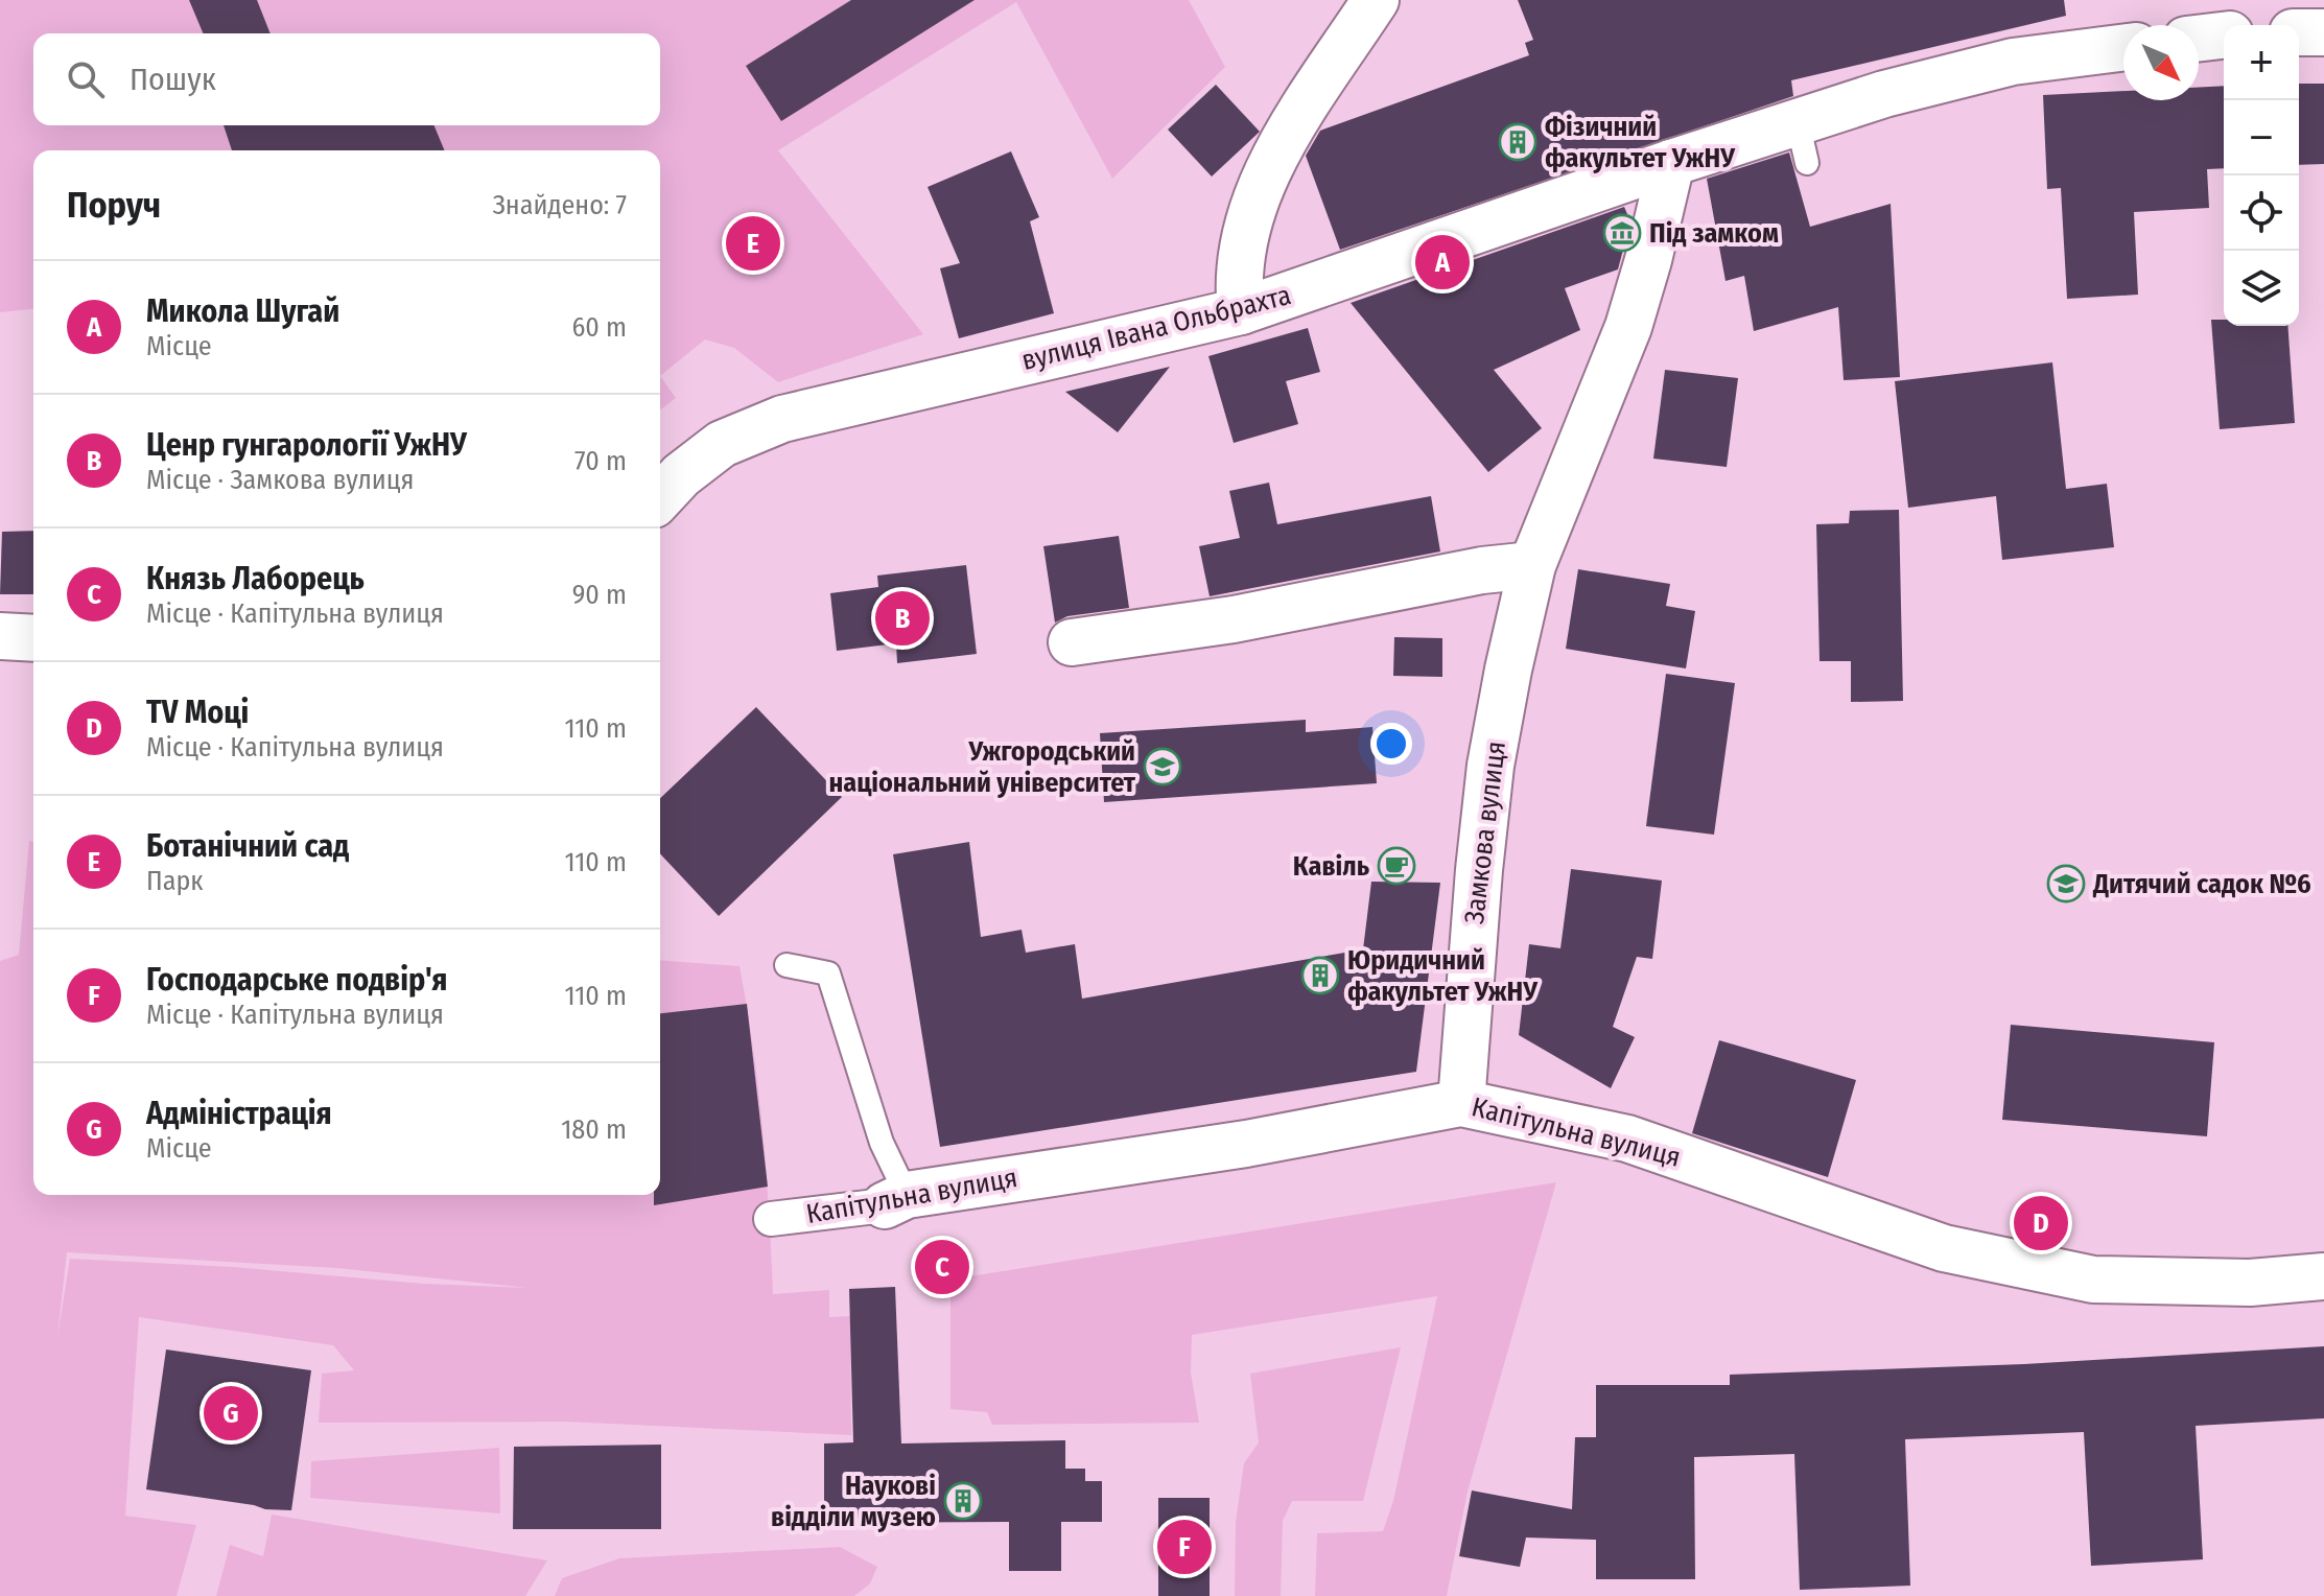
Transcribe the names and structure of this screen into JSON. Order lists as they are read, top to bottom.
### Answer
{
  "streets": {
    "street": ["вулиця Івана Ольбрахта", "Замкова вулиця", "Капітульна вулиця"]
  },
  "crossings": [
    ["вулиця Івана Ольбрахта", "Замкова вулиця"],
    ["Замкова вулиця", "Капітульна вулиця"]
  ],
  "places": {
    "building": ["Фізичний факультет УжНУ", "Юридичний факультет УжНУ", "Наукові відділи музею"],
    "museum": ["Під замком"],
    "school or university": ["Ужгородський національний університет", "Дитячий садок №6"],
    "cafe": ["Кавіль"]
  },
  "north": "bottom right",
  "page": {
    "map_buttons": ["+", "−"],
    "search": "Пошук",
    "heading": ["Поруч", "Знайдено: 7"],
    "pins": [
      "E",
      "A",
      "B",
      "D",
      "C",
      "G",
      "F"
    ],
    "list": [
      {
        "mark": "A",
        "name": "Микола Шугай",
        "note": "Місце",
        "value": "60 m"
      },
      {
        "mark": "B",
        "name": "Ценр гунгарології УжНУ",
        "note": "Місце · Замкова вулиця",
        "value": "70 m"
      },
      {
        "mark": "C",
        "name": "Князь Лаборець",
        "note": "Місце · Капітульна вулиця",
        "value": "90 m"
      },
      {
        "mark": "D",
        "name": "TV Моці",
        "note": "Місце · Капітульна вулиця",
        "value": "110 m"
      },
      {
        "mark": "E",
        "name": "Ботанічний сад",
        "note": "Парк",
        "value": "110 m"
      },
      {
        "mark": "F",
        "name": "Господарське подвір'я",
        "note": "Місце · Капітульна вулиця",
        "value": "110 m"
      },
      {
        "mark": "G",
        "name": "Адміністрація",
        "note": "Місце",
        "value": "180 m"
      }
    ]
  }
}
